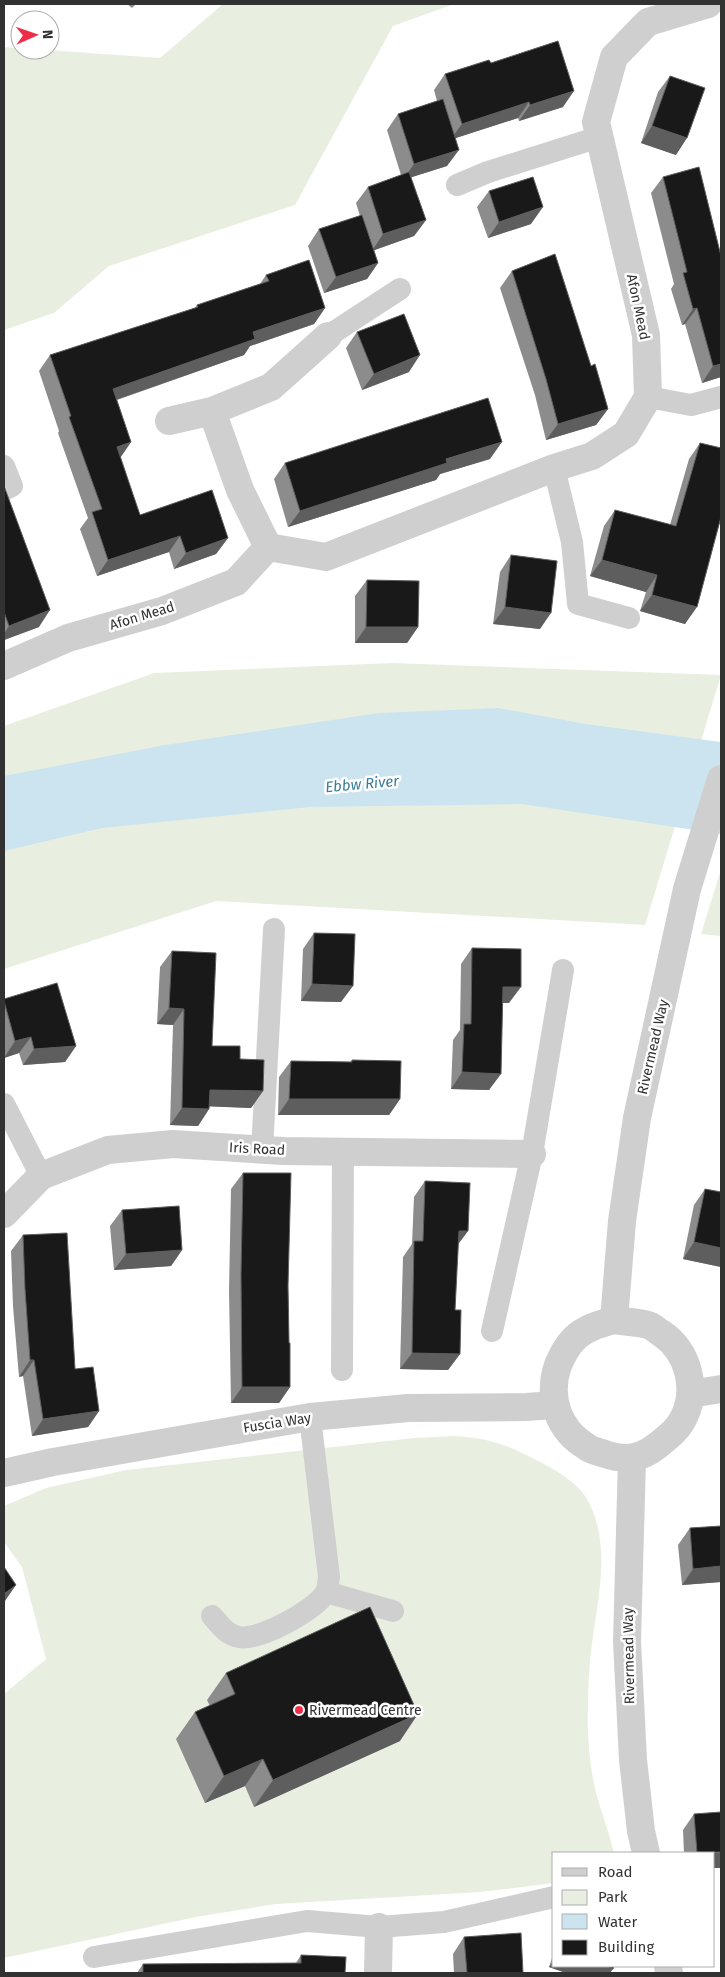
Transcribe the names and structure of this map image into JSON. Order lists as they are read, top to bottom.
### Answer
{
  "streets": {
    "street": [
      "Afon Mead",
      "Rivermead Way",
      "Iris Road",
      "Fuscia Way"
    ]
  },
  "crossings": [
    ["Rivermead Way", "Fuscia Way"]
  ],
  "water": ["Ebbw River"],
  "places": ["Rivermead Centre"],
  "legend": [
    "Road",
    "Park",
    "Water",
    "Building"
  ],
  "north": "right"
}
